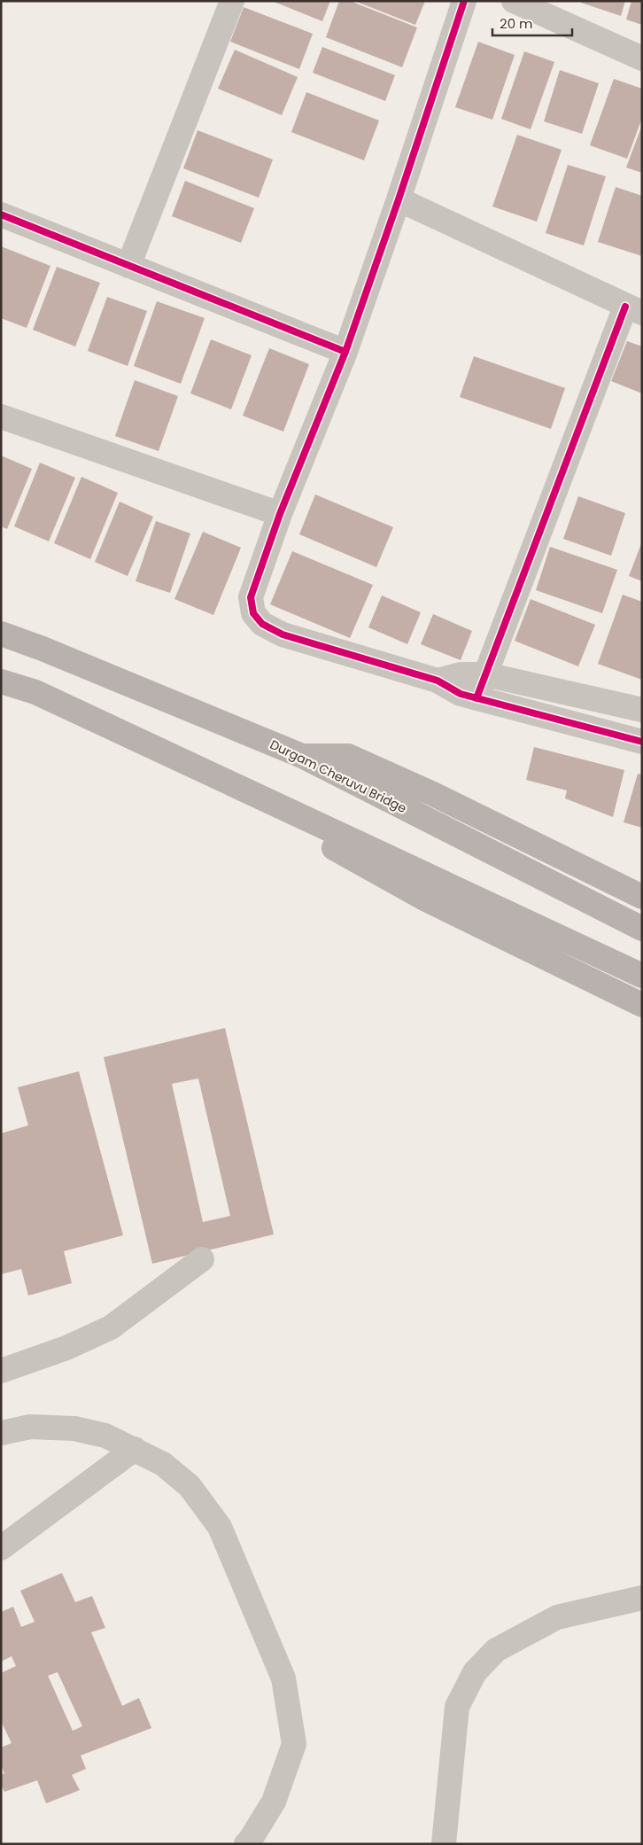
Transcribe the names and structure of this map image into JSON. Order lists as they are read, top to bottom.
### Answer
{
  "streets": {
    "main road": ["Durgam Cheruvu Bridge"]
  },
  "scale_bar": "20 m"
}
